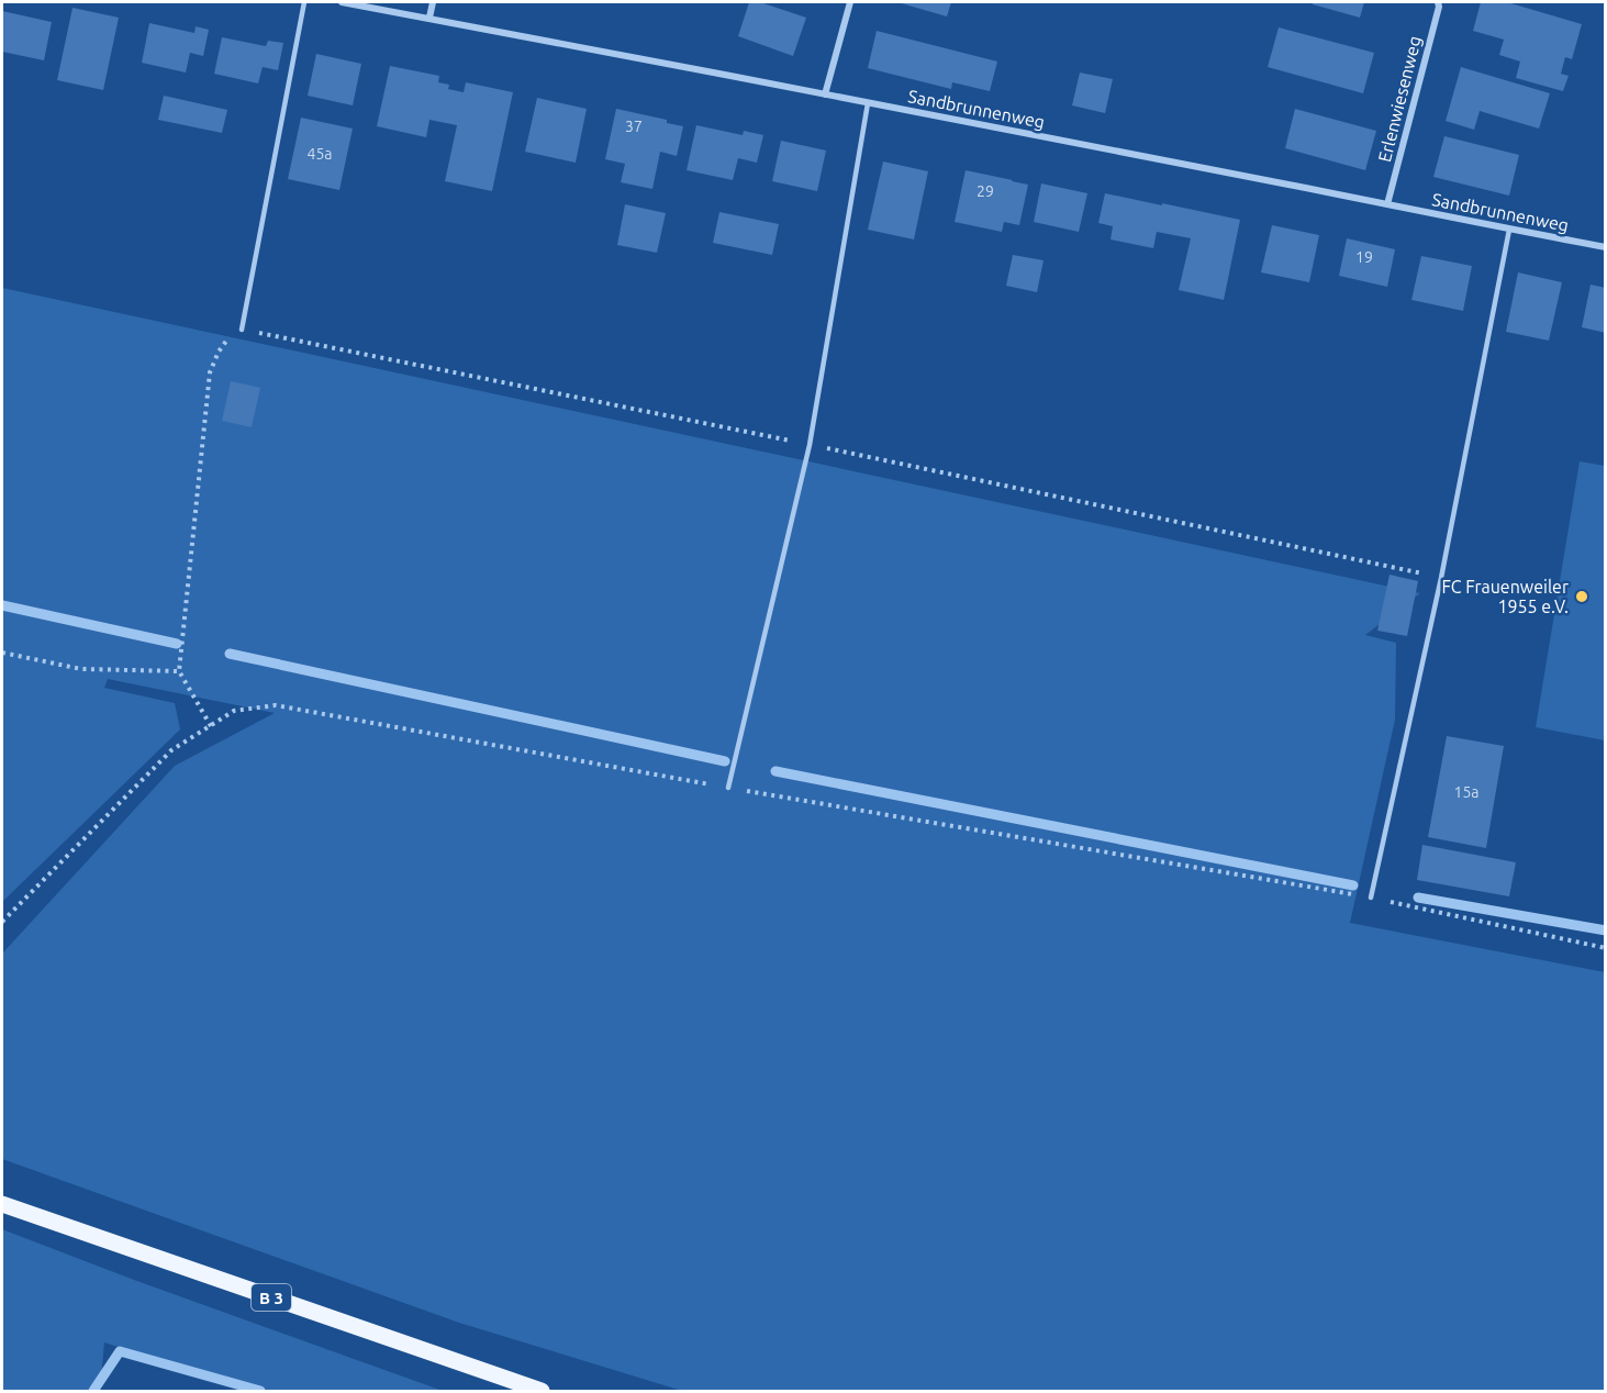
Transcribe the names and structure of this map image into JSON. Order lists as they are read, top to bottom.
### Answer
{
  "streets": {
    "main road": ["B 3"],
    "street": ["Erlenwiesenweg", "Sandbrunnenweg"]
  },
  "crossings": [
    ["Erlenwiesenweg", "Sandbrunnenweg"]
  ],
  "places": ["FC Frauenweiler 1955 e.V."],
  "house_numbers": [
    "37",
    "45a",
    "29",
    "19",
    "15a"
  ]
}
